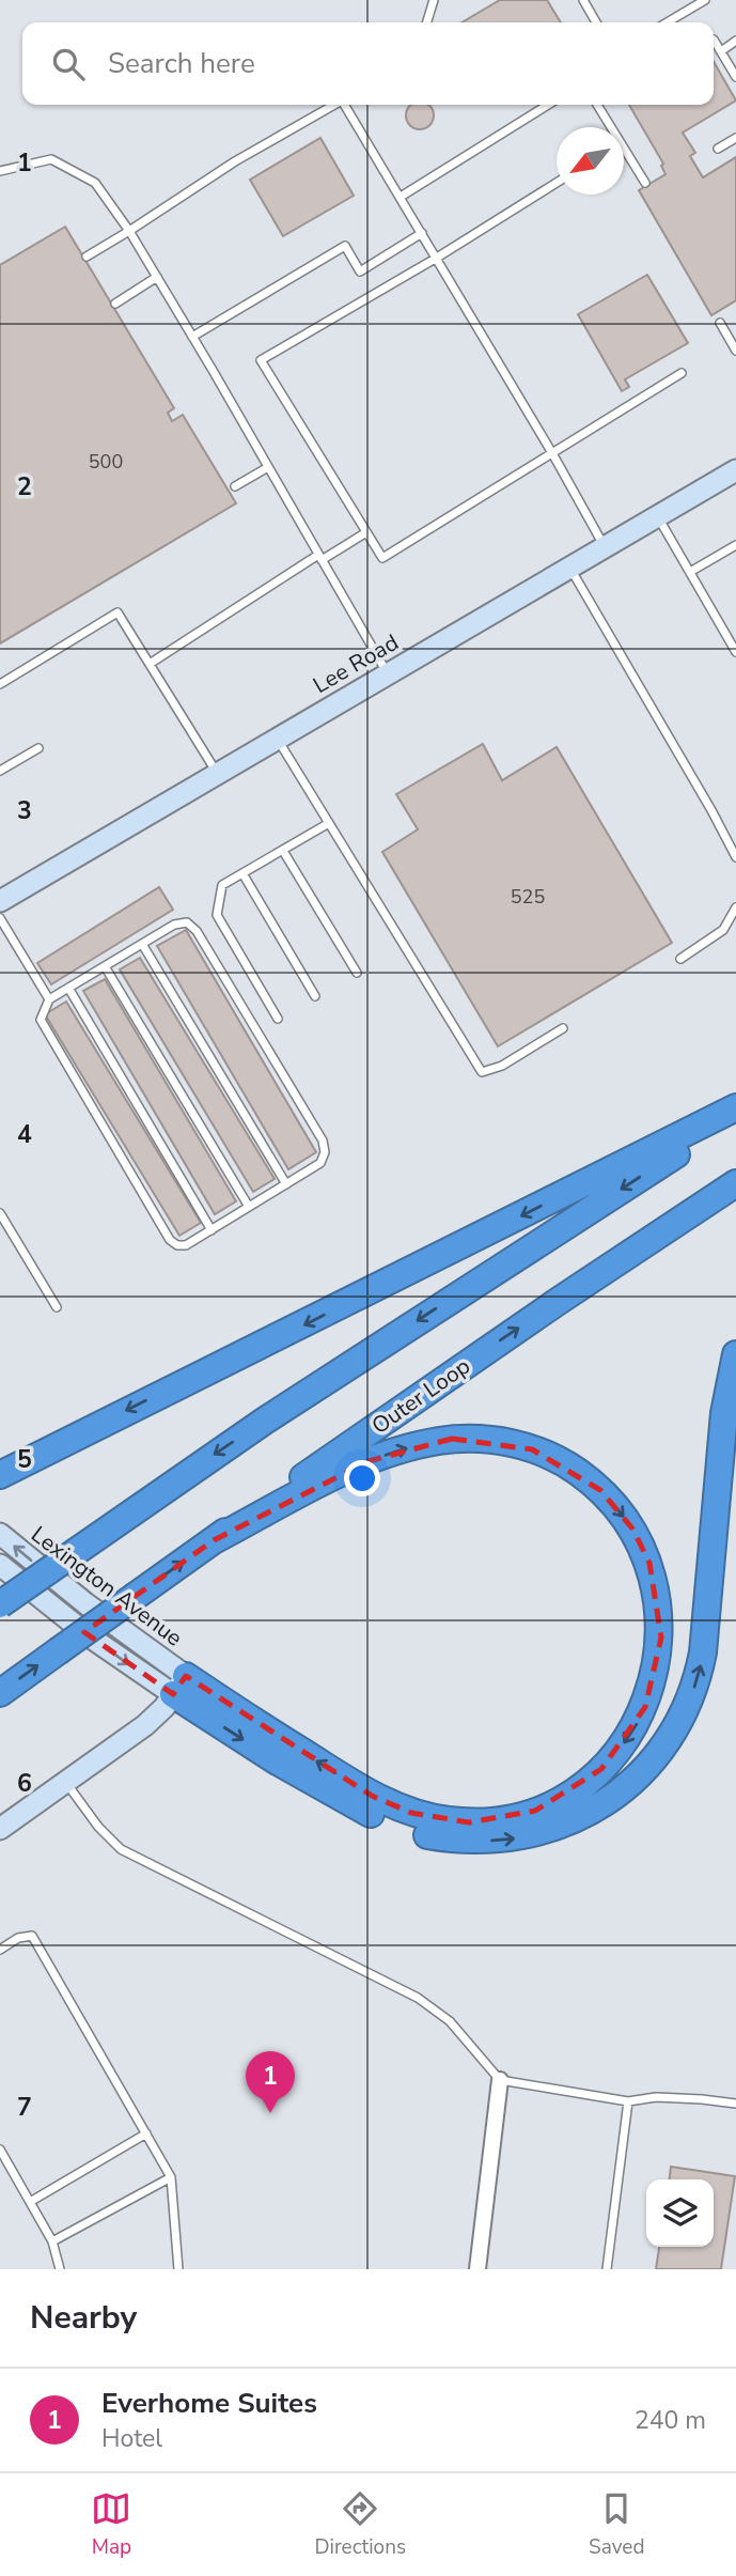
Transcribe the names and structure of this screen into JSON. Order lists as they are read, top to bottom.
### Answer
{
  "streets": {
    "highway": ["Outer Loop"],
    "street": ["Lee Road", "Lexington Avenue"]
  },
  "house_numbers": ["500", "525"],
  "north": "bottom left",
  "page": {
    "search": "Search here",
    "pins": "1",
    "heading": "Nearby",
    "list": [
      {
        "mark": "1",
        "name": "Everhome Suites",
        "note": "Hotel",
        "value": "240 m"
      }
    ],
    "nav": ["Map", "Directions", "Saved"]
  },
  "grid": {
    "rows": [
      "1",
      "2",
      "3",
      "4",
      "5",
      "6",
      "7"
    ]
  }
}
